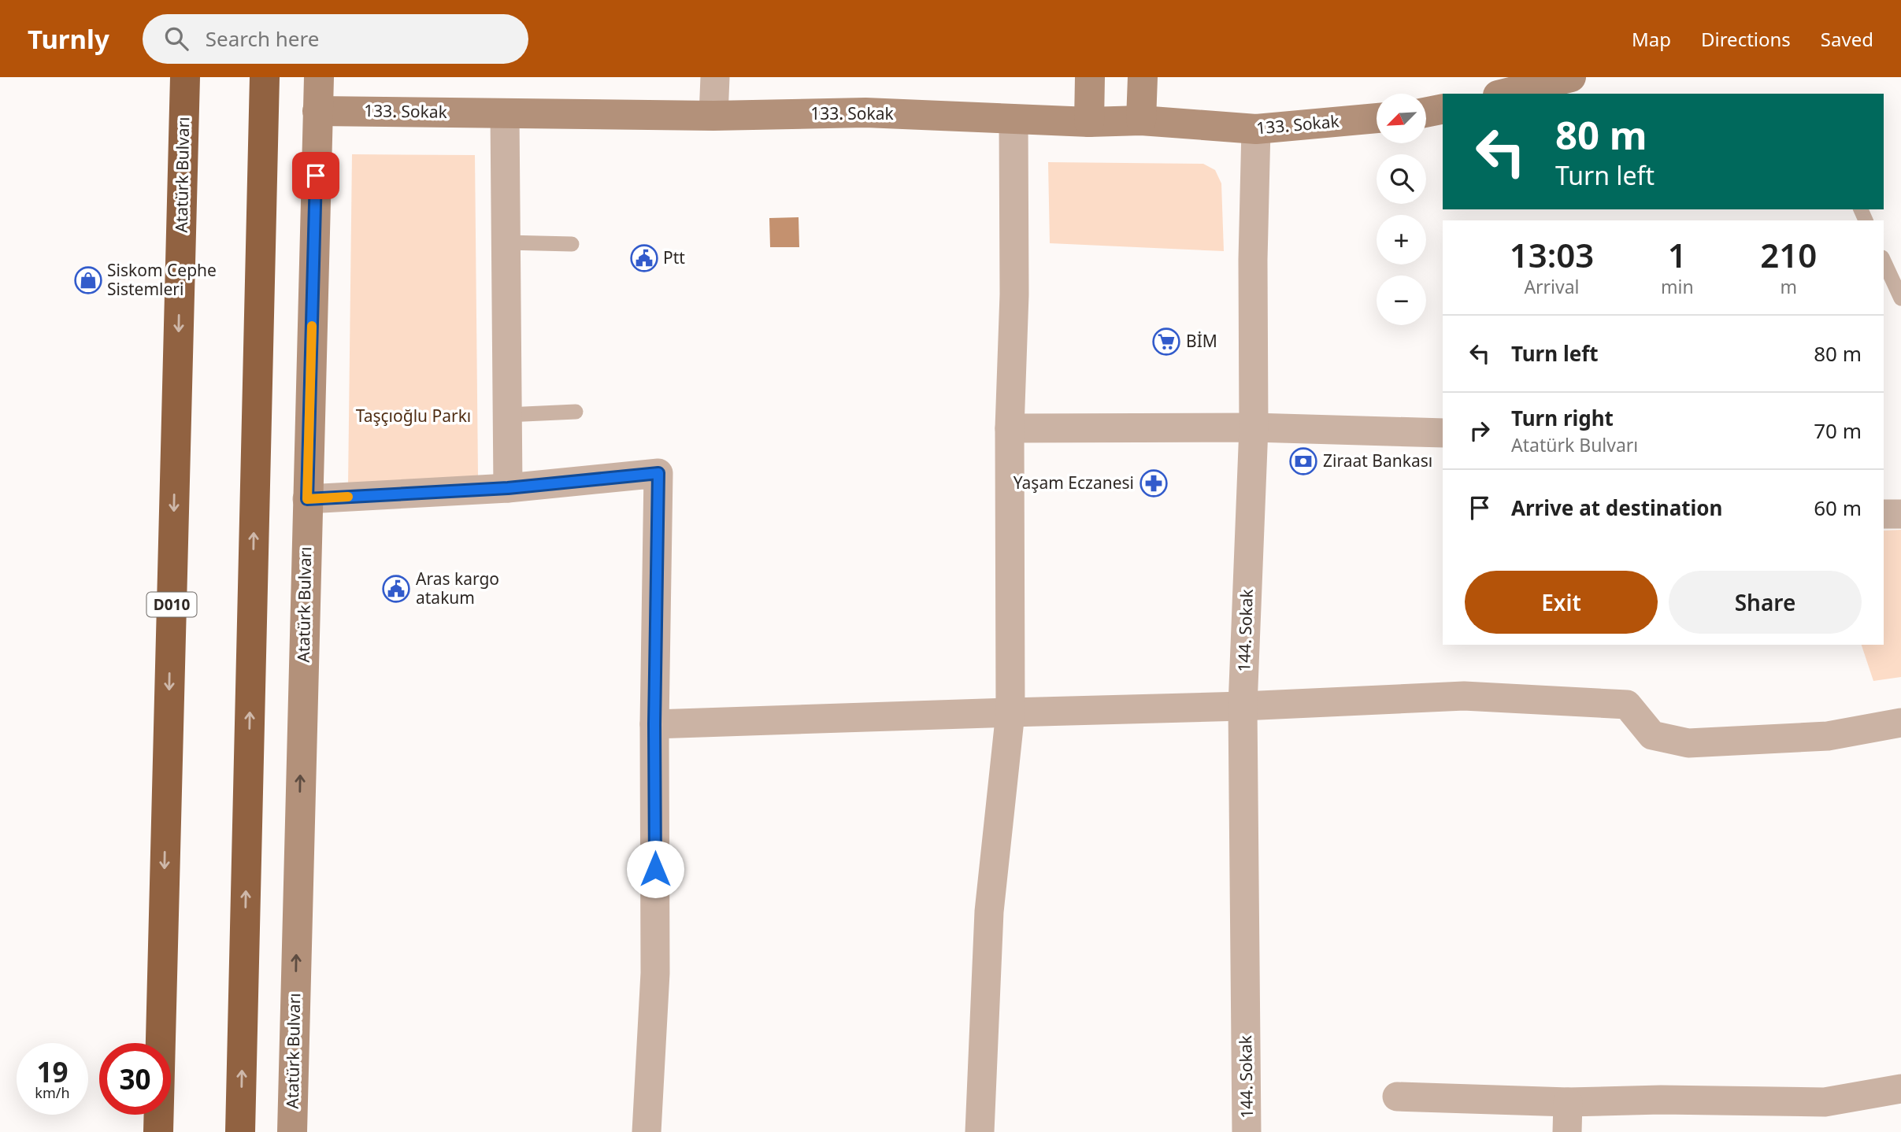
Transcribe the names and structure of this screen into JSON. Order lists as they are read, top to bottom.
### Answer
{
  "streets": {
    "highway": ["Atatürk Bulvarı", "D010"],
    "street": ["133. Sokak", "144. Sokak"]
  },
  "crossings": [
    ["133. Sokak", "Atatürk Bulvarı"],
    ["133. Sokak", "144. Sokak"]
  ],
  "parks": ["Taşçıoğlu Parkı"],
  "places": {
    "public building": ["Ptt", "Aras kargo atakum"],
    "shop": ["Siskom Cephe Sistemleri"],
    "supermarket": ["BİM"],
    "bank": ["Ziraat Bankası"],
    "pharmacy": ["Yaşam Eczanesi"]
  },
  "north": "bottom left",
  "page": {
    "header": "Turnly",
    "search": "Search here",
    "nav": ["Map", "Directions", "Saved"],
    "map_buttons": ["+", "−"],
    "turn": ["80 m", "Turn left"],
    "eta": [
      "13:03",
      "Arrival",
      "1",
      "min",
      "210",
      "m"
    ],
    "list": [
      {
        "name": "Turn left",
        "value": "80 m"
      },
      {
        "name": "Turn right",
        "note": "Atatürk Bulvarı",
        "value": "70 m"
      },
      {
        "name": "Arrive at destination",
        "value": "60 m"
      }
    ],
    "buttons": ["Exit", "Share"],
    "speed": "19 km/h",
    "limit": "30"
  }
}
